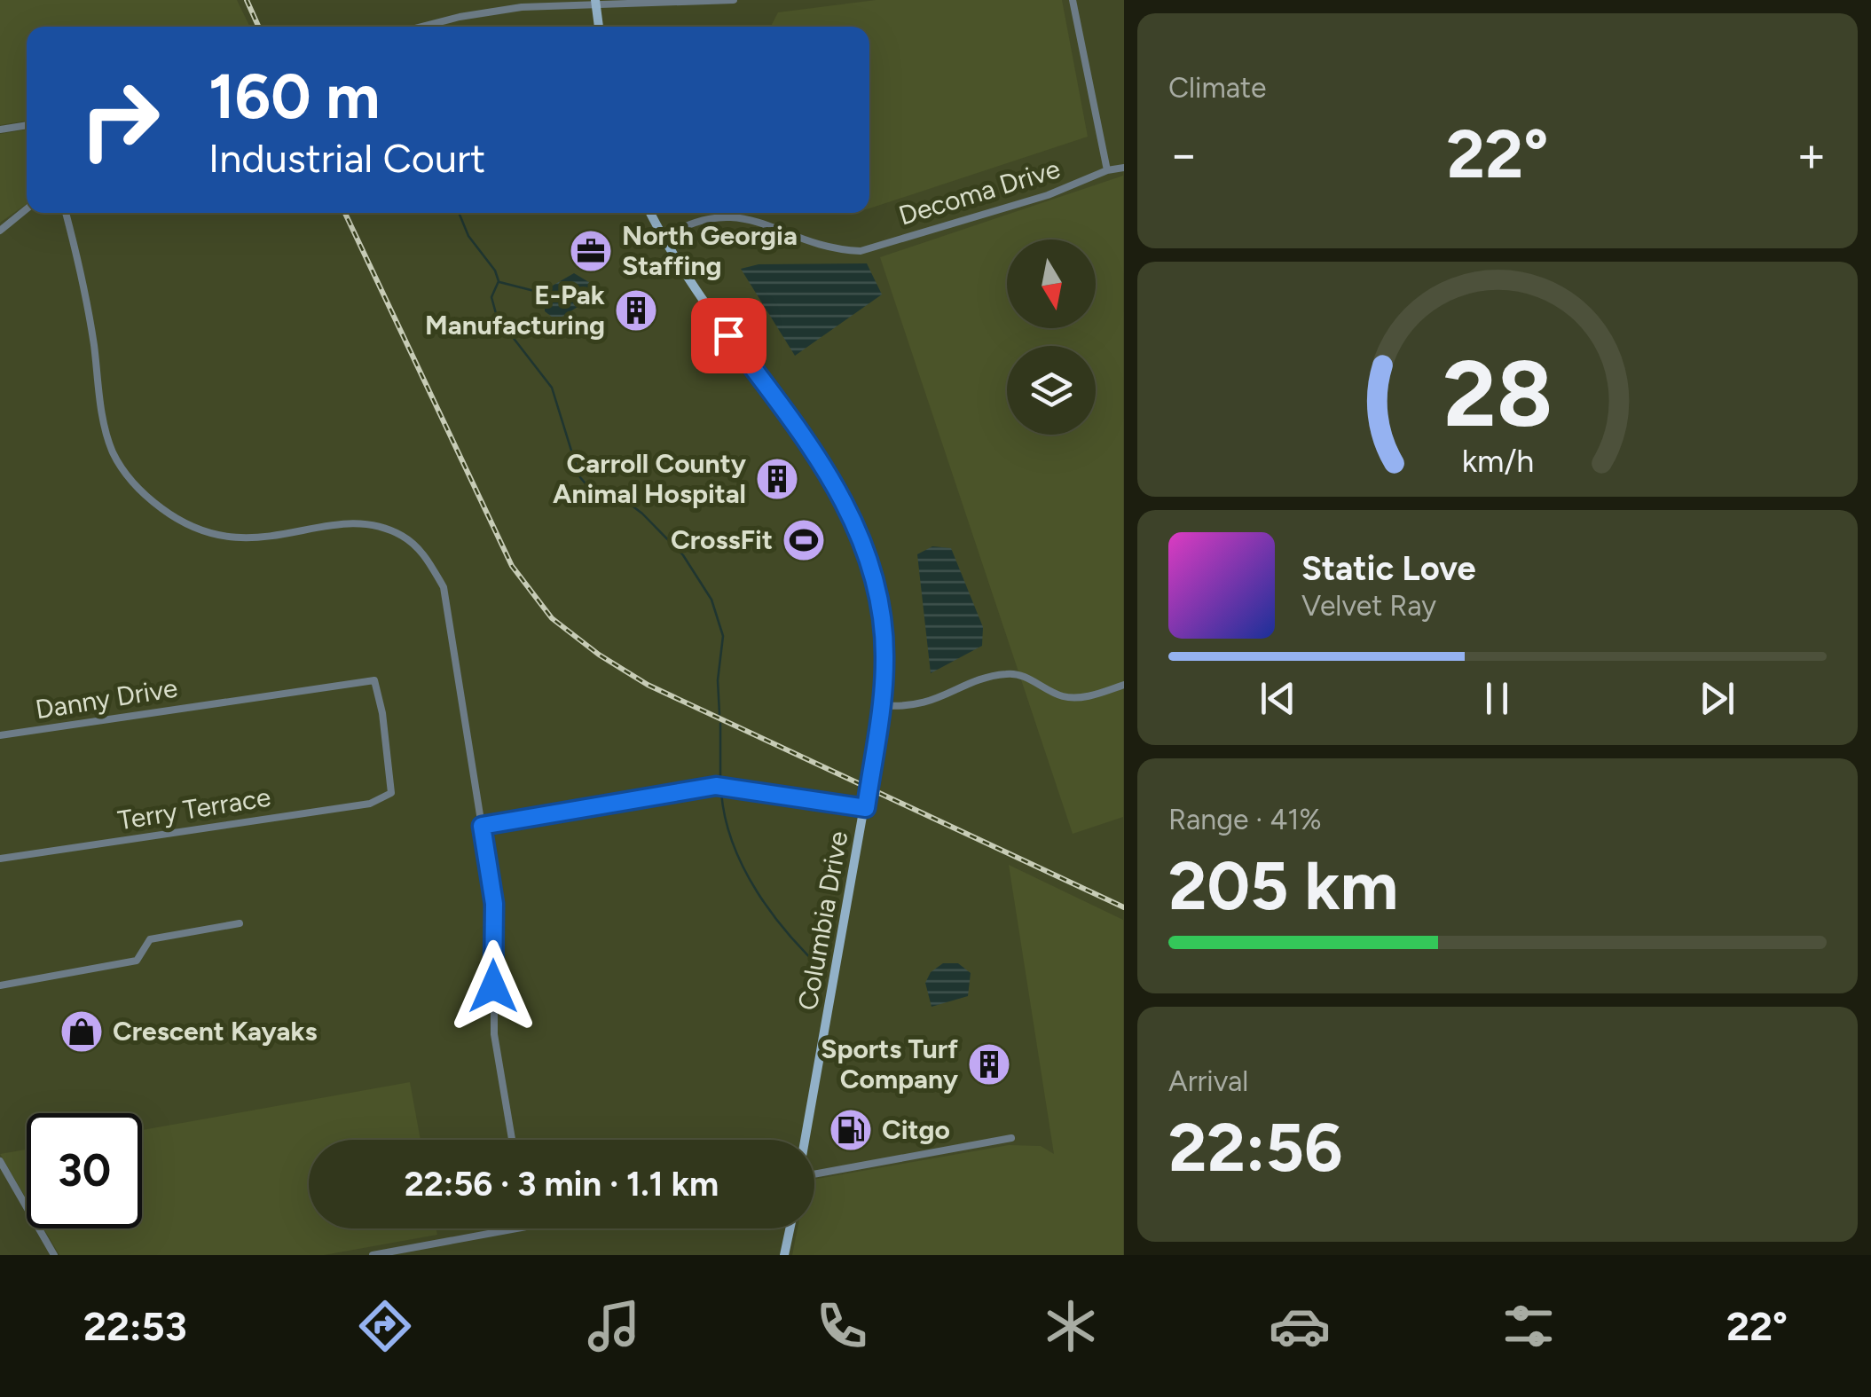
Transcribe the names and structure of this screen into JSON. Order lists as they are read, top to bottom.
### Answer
{
  "streets": {
    "main road": ["Columbia Drive"],
    "street": ["Decoma Drive", "Danny Drive", "Terry Terrace"]
  },
  "crossings": [
    ["Decoma Drive", "Columbia Drive"],
    ["Danny Drive", "Terry Terrace"]
  ],
  "places": {
    "office": ["North Georgia Staffing"],
    "building": ["E-Pak Manufacturing", "Carroll County Animal Hospital", "Sports Turf Company"],
    "sports": ["CrossFit"],
    "shop": ["Crescent Kayaks"],
    "fuel station": ["Citgo"]
  },
  "north": "bottom",
  "page": {
    "tile": [
      "Climate",
      ["Range · 41%", "205 km"],
      ["Arrival", "22:56"]
    ],
    "turn": ["160 m", "Industrial Court"],
    "heat": ["−", "22°", "+"],
    "song": ["Static Love", "Velvet Ray"],
    "limit": "30",
    "trip": "22:56 · 3 min · 1.1 km",
    "tabs": ["22:53", "22°"],
    "gauge": ["28", "km/h"]
  }
}
